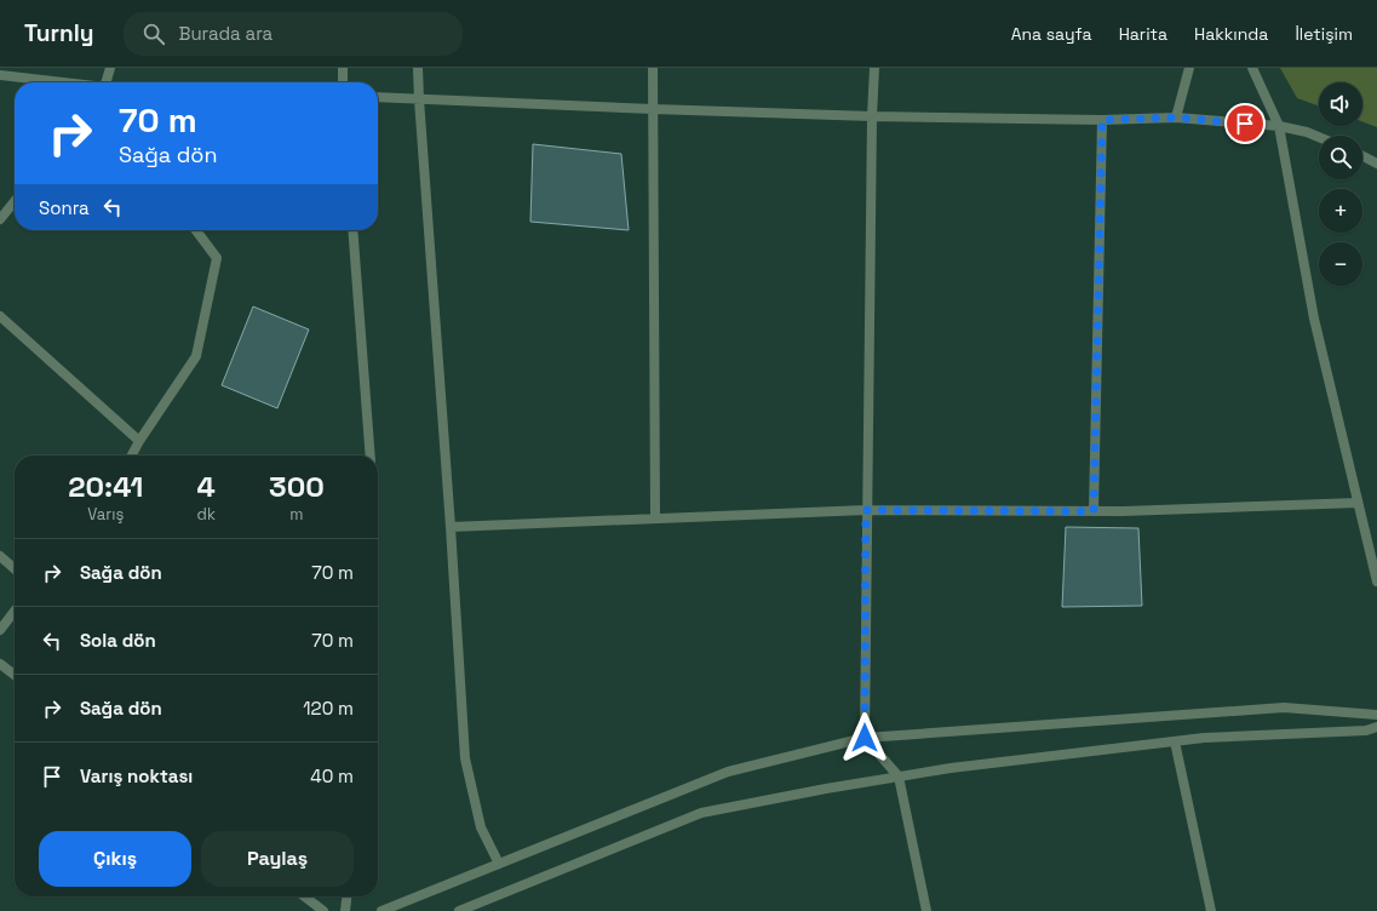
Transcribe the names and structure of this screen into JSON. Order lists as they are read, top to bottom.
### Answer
{
  "page": {
    "header": "Turnly",
    "search": "Burada ara",
    "nav": [
      "Ana sayfa",
      "Harita",
      "Hakkında",
      "İletişim"
    ],
    "map_buttons": ["+", "−"],
    "turn": ["70 m", "Sağa dön"],
    "then": "Sonra",
    "eta": [
      "20:41",
      "Varış",
      "4",
      "dk",
      "300",
      "m"
    ],
    "list": [
      {
        "name": "Sağa dön",
        "value": "70 m"
      },
      {
        "name": "Sola dön",
        "value": "70 m"
      },
      {
        "name": "Sağa dön",
        "value": "120 m"
      },
      {
        "name": "Varış noktası",
        "value": "40 m"
      }
    ],
    "buttons": ["Çıkış", "Paylaş"]
  }
}
